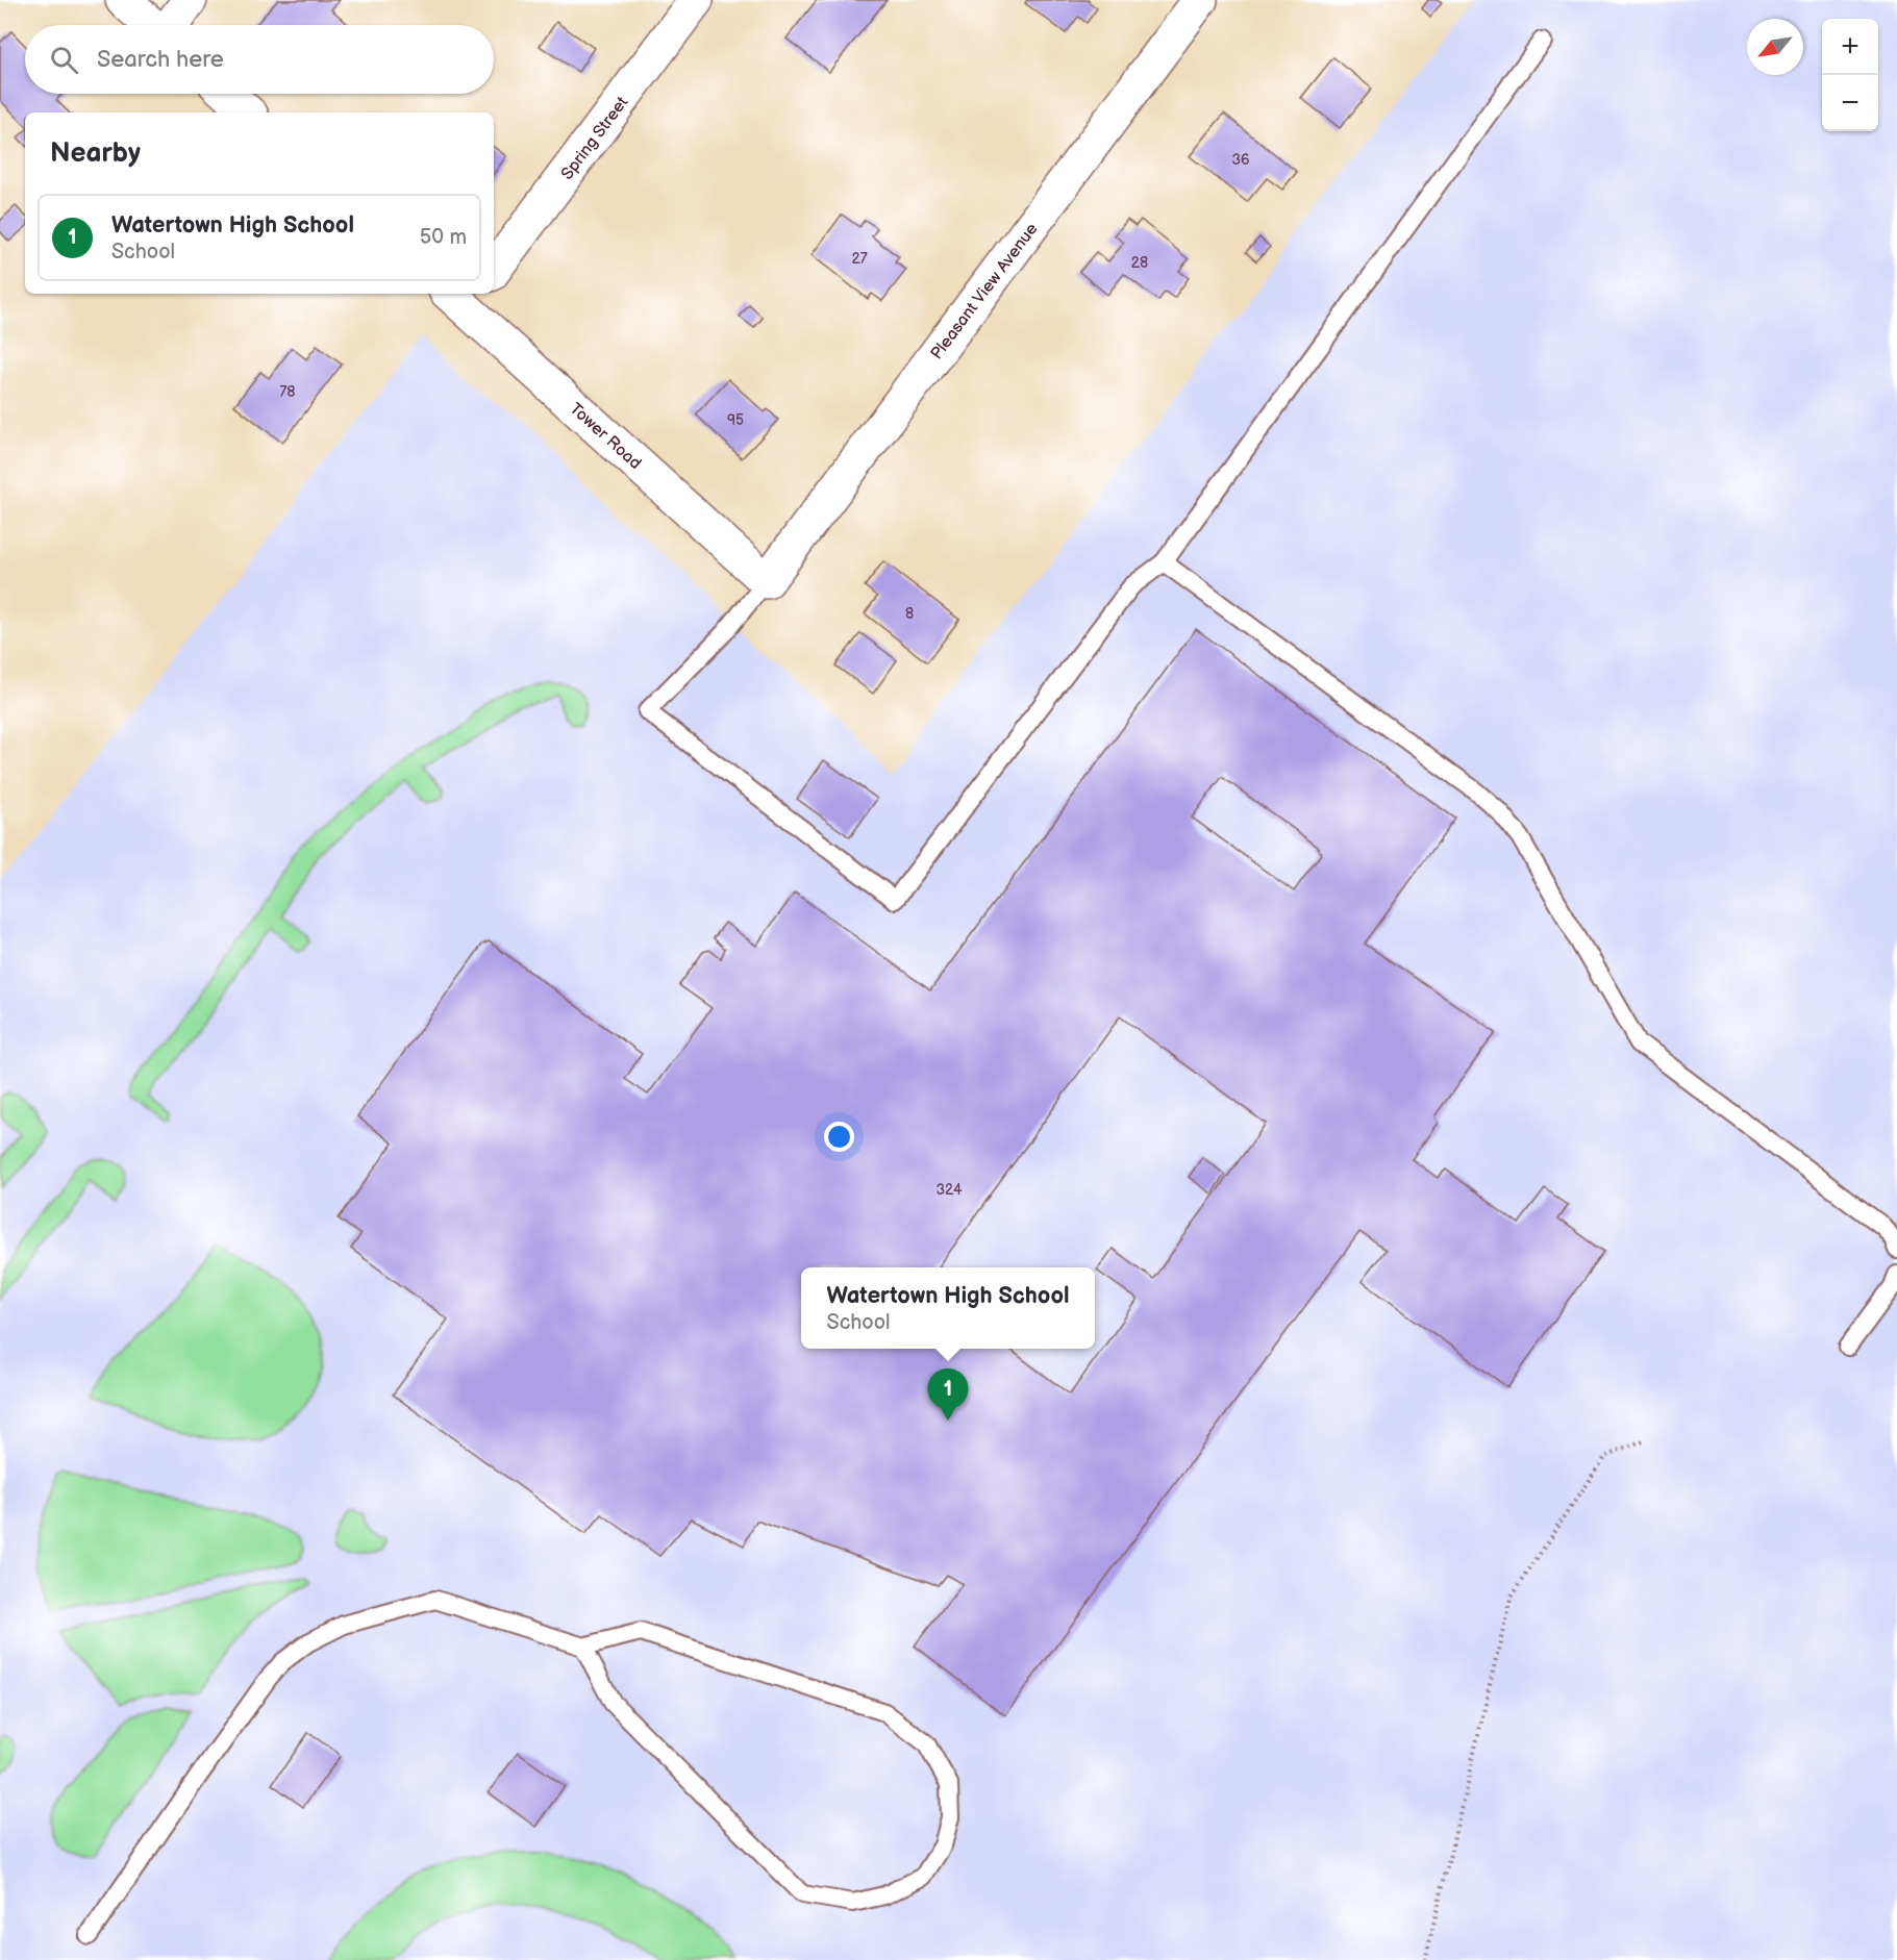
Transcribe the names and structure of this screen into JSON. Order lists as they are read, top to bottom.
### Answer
{
  "streets": {
    "street": ["Spring Street", "Pleasant View Avenue", "Tower Road"]
  },
  "crossings": [
    ["Pleasant View Avenue", "Tower Road"]
  ],
  "house_numbers": [
    "36",
    "27",
    "28",
    "78",
    "95",
    "8",
    "324"
  ],
  "north": "bottom left",
  "page": {
    "map_buttons": ["+", "−"],
    "search": "Search here",
    "heading": "Nearby",
    "list": [
      {
        "mark": "1",
        "name": "Watertown High School",
        "note": "School",
        "value": "50 m"
      }
    ],
    "popup": ["Watertown High School", "School"],
    "pins": "1"
  }
}
